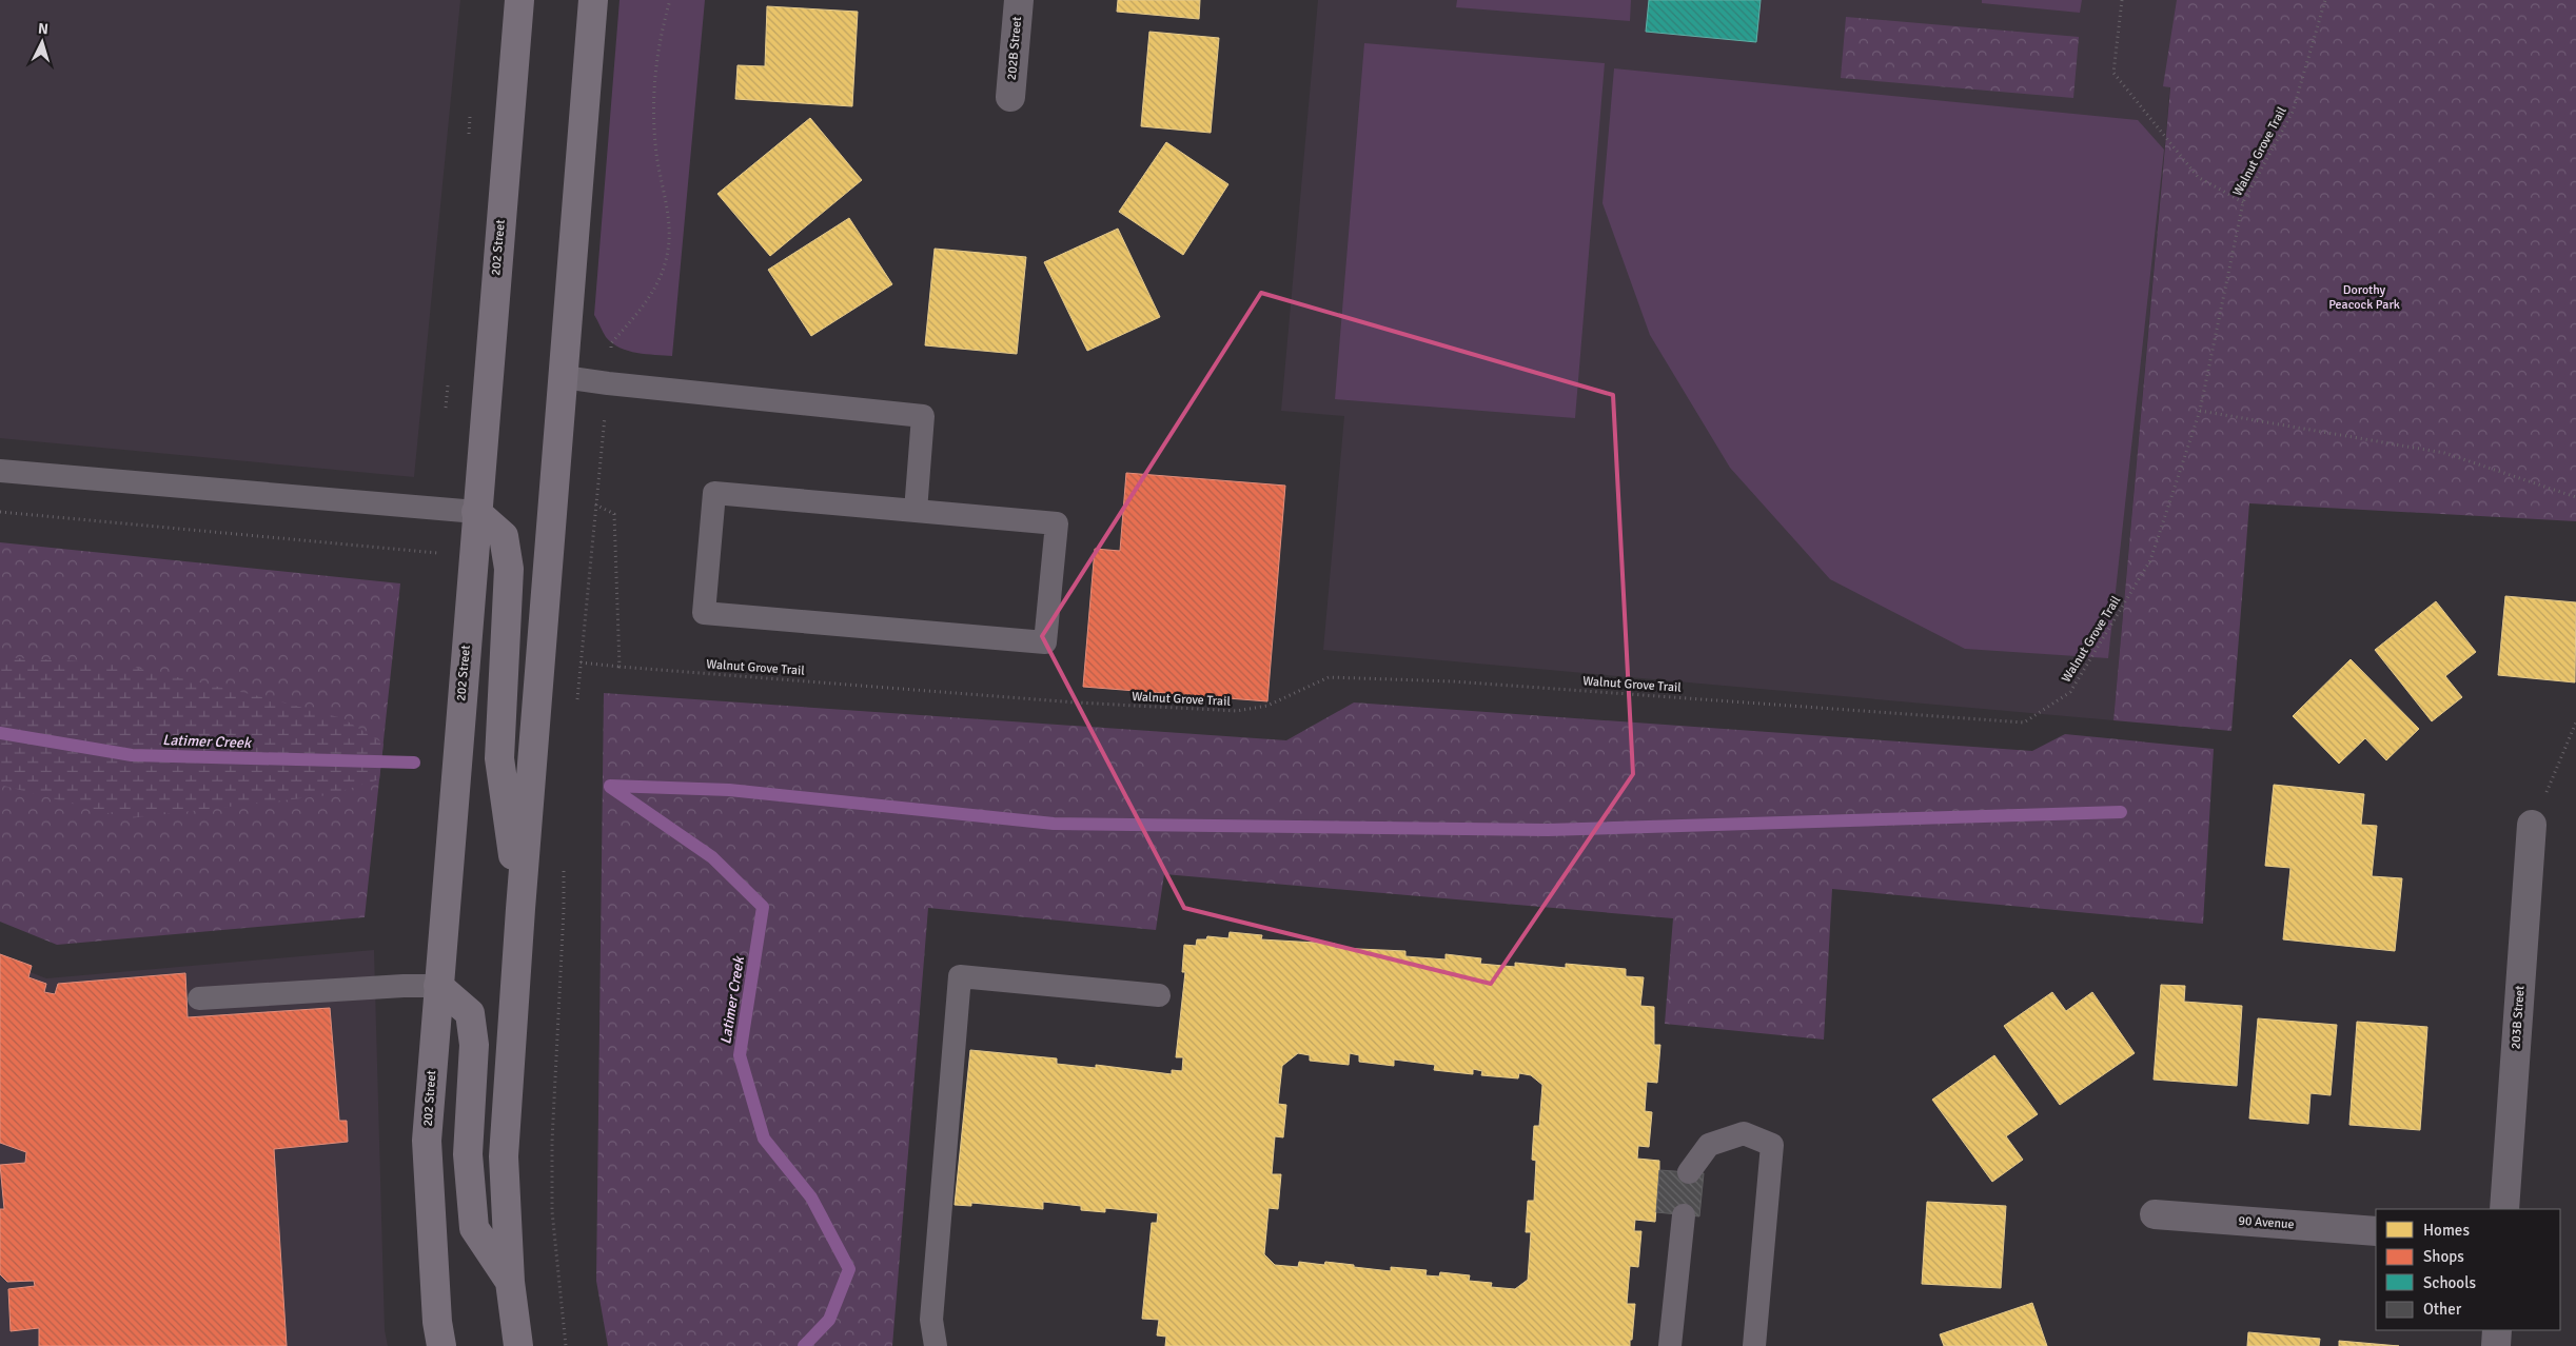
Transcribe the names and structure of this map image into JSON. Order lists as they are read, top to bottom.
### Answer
{
  "streets": {
    "main road": ["202 Street"],
    "street": ["202B Street", "203B Street", "90 Avenue"],
    "path": ["Walnut Grove Trail"]
  },
  "water": ["Latimer Creek"],
  "parks": ["Dorothy Peacock Park"],
  "legend": [
    "Homes",
    "Shops",
    "Schools",
    "Other"
  ],
  "north": "top"
}
